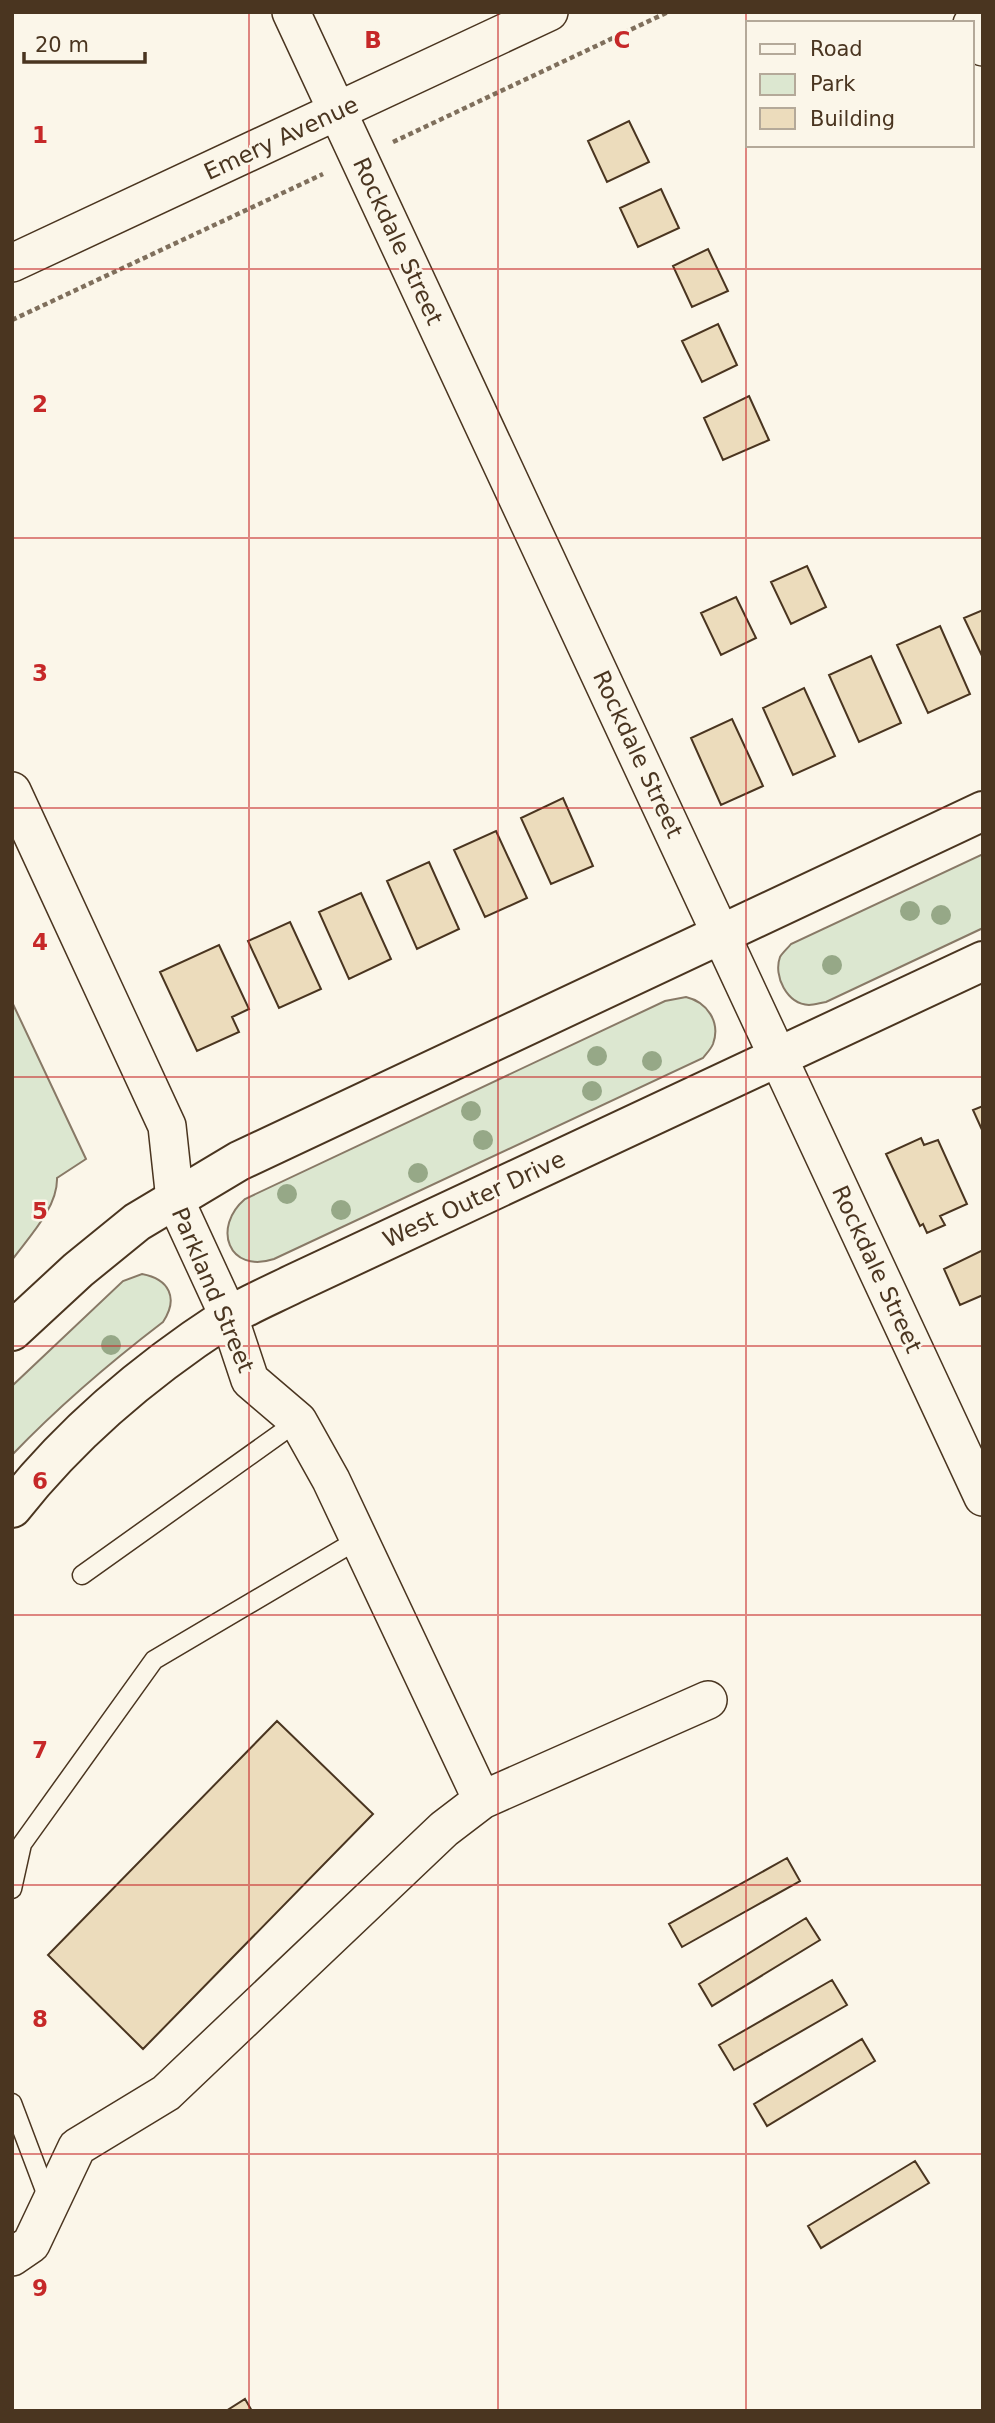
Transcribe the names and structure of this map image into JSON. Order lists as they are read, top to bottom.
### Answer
{
  "streets": {
    "main road": ["West Outer Drive"],
    "street": ["Emery Avenue", "Rockdale Street", "Parkland Street"]
  },
  "crossings": [
    ["Emery Avenue", "Rockdale Street"],
    ["Rockdale Street", "West Outer Drive"],
    ["West Outer Drive", "Parkland Street"]
  ],
  "legend": ["Road", "Park", "Building"],
  "scale_bar": "20 m",
  "grid": {
    "columns": ["B", "C"],
    "rows": [
      "1",
      "2",
      "3",
      "4",
      "5",
      "6",
      "7",
      "8",
      "9"
    ]
  }
}
